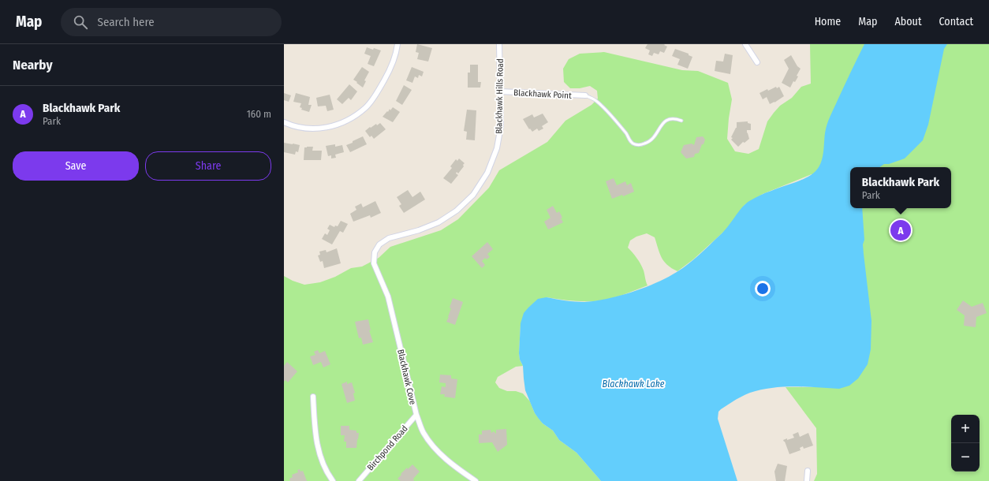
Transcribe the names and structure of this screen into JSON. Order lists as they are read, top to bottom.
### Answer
{
  "streets": {
    "street": [
      "Blackhawk Point",
      "Blackhawk Hills Road",
      "Blackhawk Cove",
      "Birchpond Road"
    ]
  },
  "crossings": [
    ["Blackhawk Point", "Blackhawk Hills Road"],
    ["Blackhawk Hills Road", "Blackhawk Cove"],
    ["Blackhawk Cove", "Birchpond Road"]
  ],
  "water": ["Blackhawk Lake"],
  "page": {
    "header": "Map",
    "search": "Search here",
    "nav": [
      "Home",
      "Map",
      "About",
      "Contact"
    ],
    "heading": "Nearby",
    "list": [
      {
        "mark": "A",
        "name": "Blackhawk Park",
        "note": "Park",
        "value": "160 m"
      }
    ],
    "buttons": ["Save", "Share"],
    "popup": ["Blackhawk Park", "Park"],
    "pins": "A",
    "map_buttons": ["+", "−"]
  }
}
